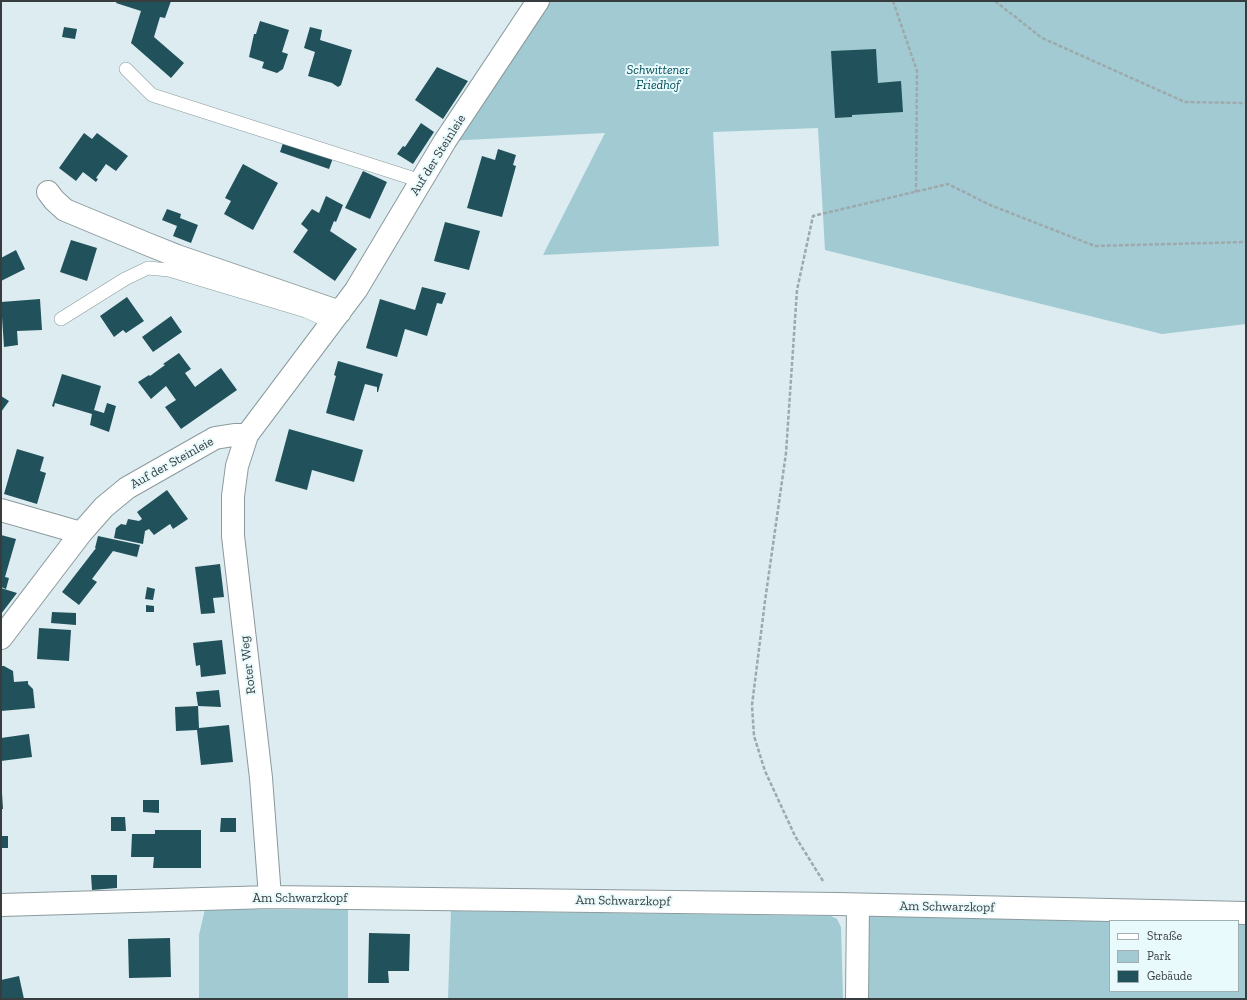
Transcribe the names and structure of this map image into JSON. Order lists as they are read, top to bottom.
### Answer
{
  "streets": {
    "street": ["Auf der Steinleie", "Roter Weg", "Am Schwarzkopf"]
  },
  "crossings": [
    ["Auf der Steinleie", "Roter Weg"],
    ["Roter Weg", "Am Schwarzkopf"]
  ],
  "parks": ["Schwittener Friedhof"],
  "legend": ["Straße", "Park", "Gebäude"]
}
